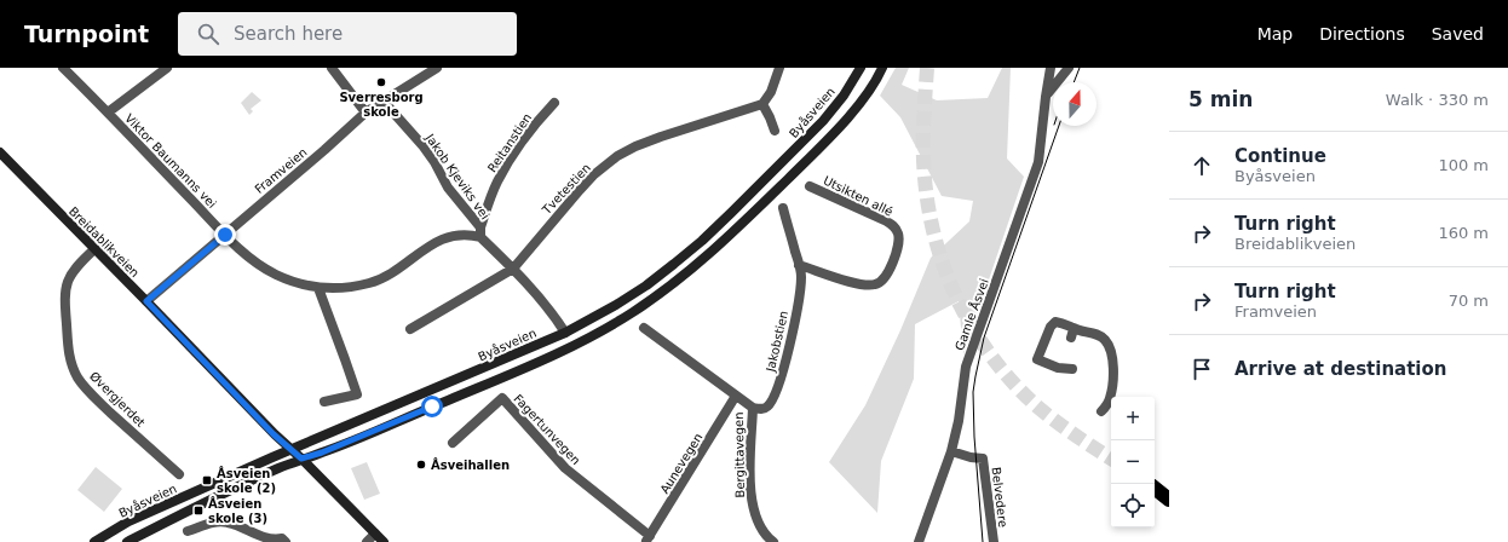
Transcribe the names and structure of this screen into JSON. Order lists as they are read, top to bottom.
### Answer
{
  "streets": {
    "main road": ["Byåsveien", "Breidablikveien"],
    "street": [
      "Reitanstien",
      "Viktor Baumanns vei",
      "Framveien",
      "Jakob Kjeviks vei",
      "Tvetestien",
      "Utsikten allé",
      "Gamle Åsvei",
      "Jakobstien",
      "Øvergjerdet",
      "Fagertunvegen",
      "Bergittavegen",
      "Aunevegen",
      "Belvedere"
    ]
  },
  "crossings": [
    ["Byåsveien", "Jakob Kjeviks vei"],
    ["Byåsveien", "Breidablikveien"],
    ["Reitanstien", "Viktor Baumanns vei"],
    ["Reitanstien", "Jakob Kjeviks vei"],
    ["Viktor Baumanns vei", "Framveien"],
    ["Viktor Baumanns vei", "Jakob Kjeviks vei"],
    ["Framveien", "Jakob Kjeviks vei"],
    ["Framveien", "Breidablikveien"],
    ["Jakob Kjeviks vei", "Tvetestien"],
    ["Utsikten allé", "Jakobstien"],
    ["Breidablikveien", "Øvergjerdet"],
    ["Gamle Åsvei", "Belvedere"],
    ["Jakobstien", "Bergittavegen"],
    ["Fagertunvegen", "Aunevegen"],
    ["Bergittavegen", "Aunevegen"]
  ],
  "places": {
    "other": ["Sverresborg skole", "Åsveihallen"],
    "transit": ["Åsveien skole (2)", "Åsveien skole (3)"]
  },
  "north": "top",
  "page": {
    "header": "Turnpoint",
    "search": "Search here",
    "nav": ["Map", "Directions", "Saved"],
    "heading": ["5 min", "Walk · 330 m"],
    "list": [
      ["Continue", "Byåsveien", "100 m"],
      ["Turn right", "Breidablikveien", "160 m"],
      ["Turn right", "Framveien", "70 m"],
      "Arrive at destination"
    ],
    "map_buttons": ["+", "−"]
  }
}
